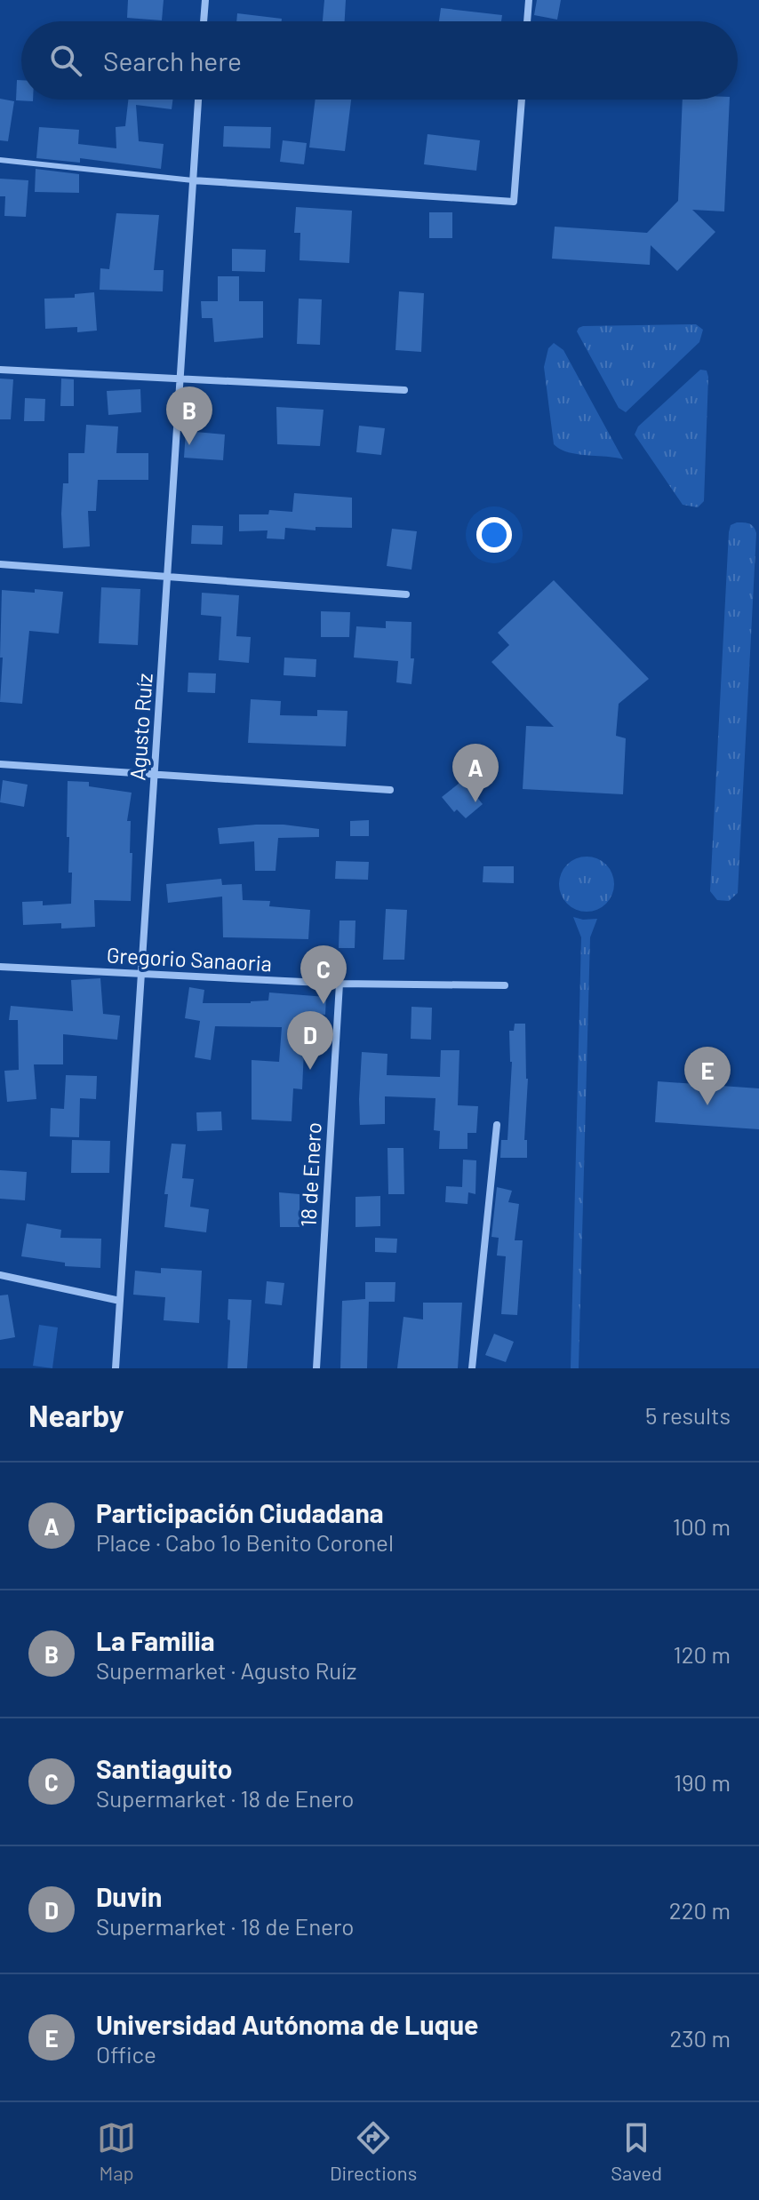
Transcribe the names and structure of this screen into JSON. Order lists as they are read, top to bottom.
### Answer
{
  "streets": {
    "street": ["Agusto Ruíz", "Gregorio Sanaoria", "18 de Enero"]
  },
  "crossings": [
    ["Agusto Ruíz", "Gregorio Sanaoria"],
    ["Gregorio Sanaoria", "18 de Enero"]
  ],
  "page": {
    "search": "Search here",
    "pins": [
      "B",
      "A",
      "C",
      "D",
      "E"
    ],
    "heading": ["Nearby", "5 results"],
    "list": [
      {
        "mark": "A",
        "name": "Participación Ciudadana",
        "note": "Place · Cabo 1o Benito Coronel",
        "value": "100 m"
      },
      {
        "mark": "B",
        "name": "La Familia",
        "note": "Supermarket · Agusto Ruíz",
        "value": "120 m"
      },
      {
        "mark": "C",
        "name": "Santiaguito",
        "note": "Supermarket · 18 de Enero",
        "value": "190 m"
      },
      {
        "mark": "D",
        "name": "Duvin",
        "note": "Supermarket · 18 de Enero",
        "value": "220 m"
      },
      {
        "mark": "E",
        "name": "Universidad Autónoma de Luque",
        "note": "Office",
        "value": "230 m"
      }
    ],
    "nav": ["Map", "Directions", "Saved"]
  }
}
